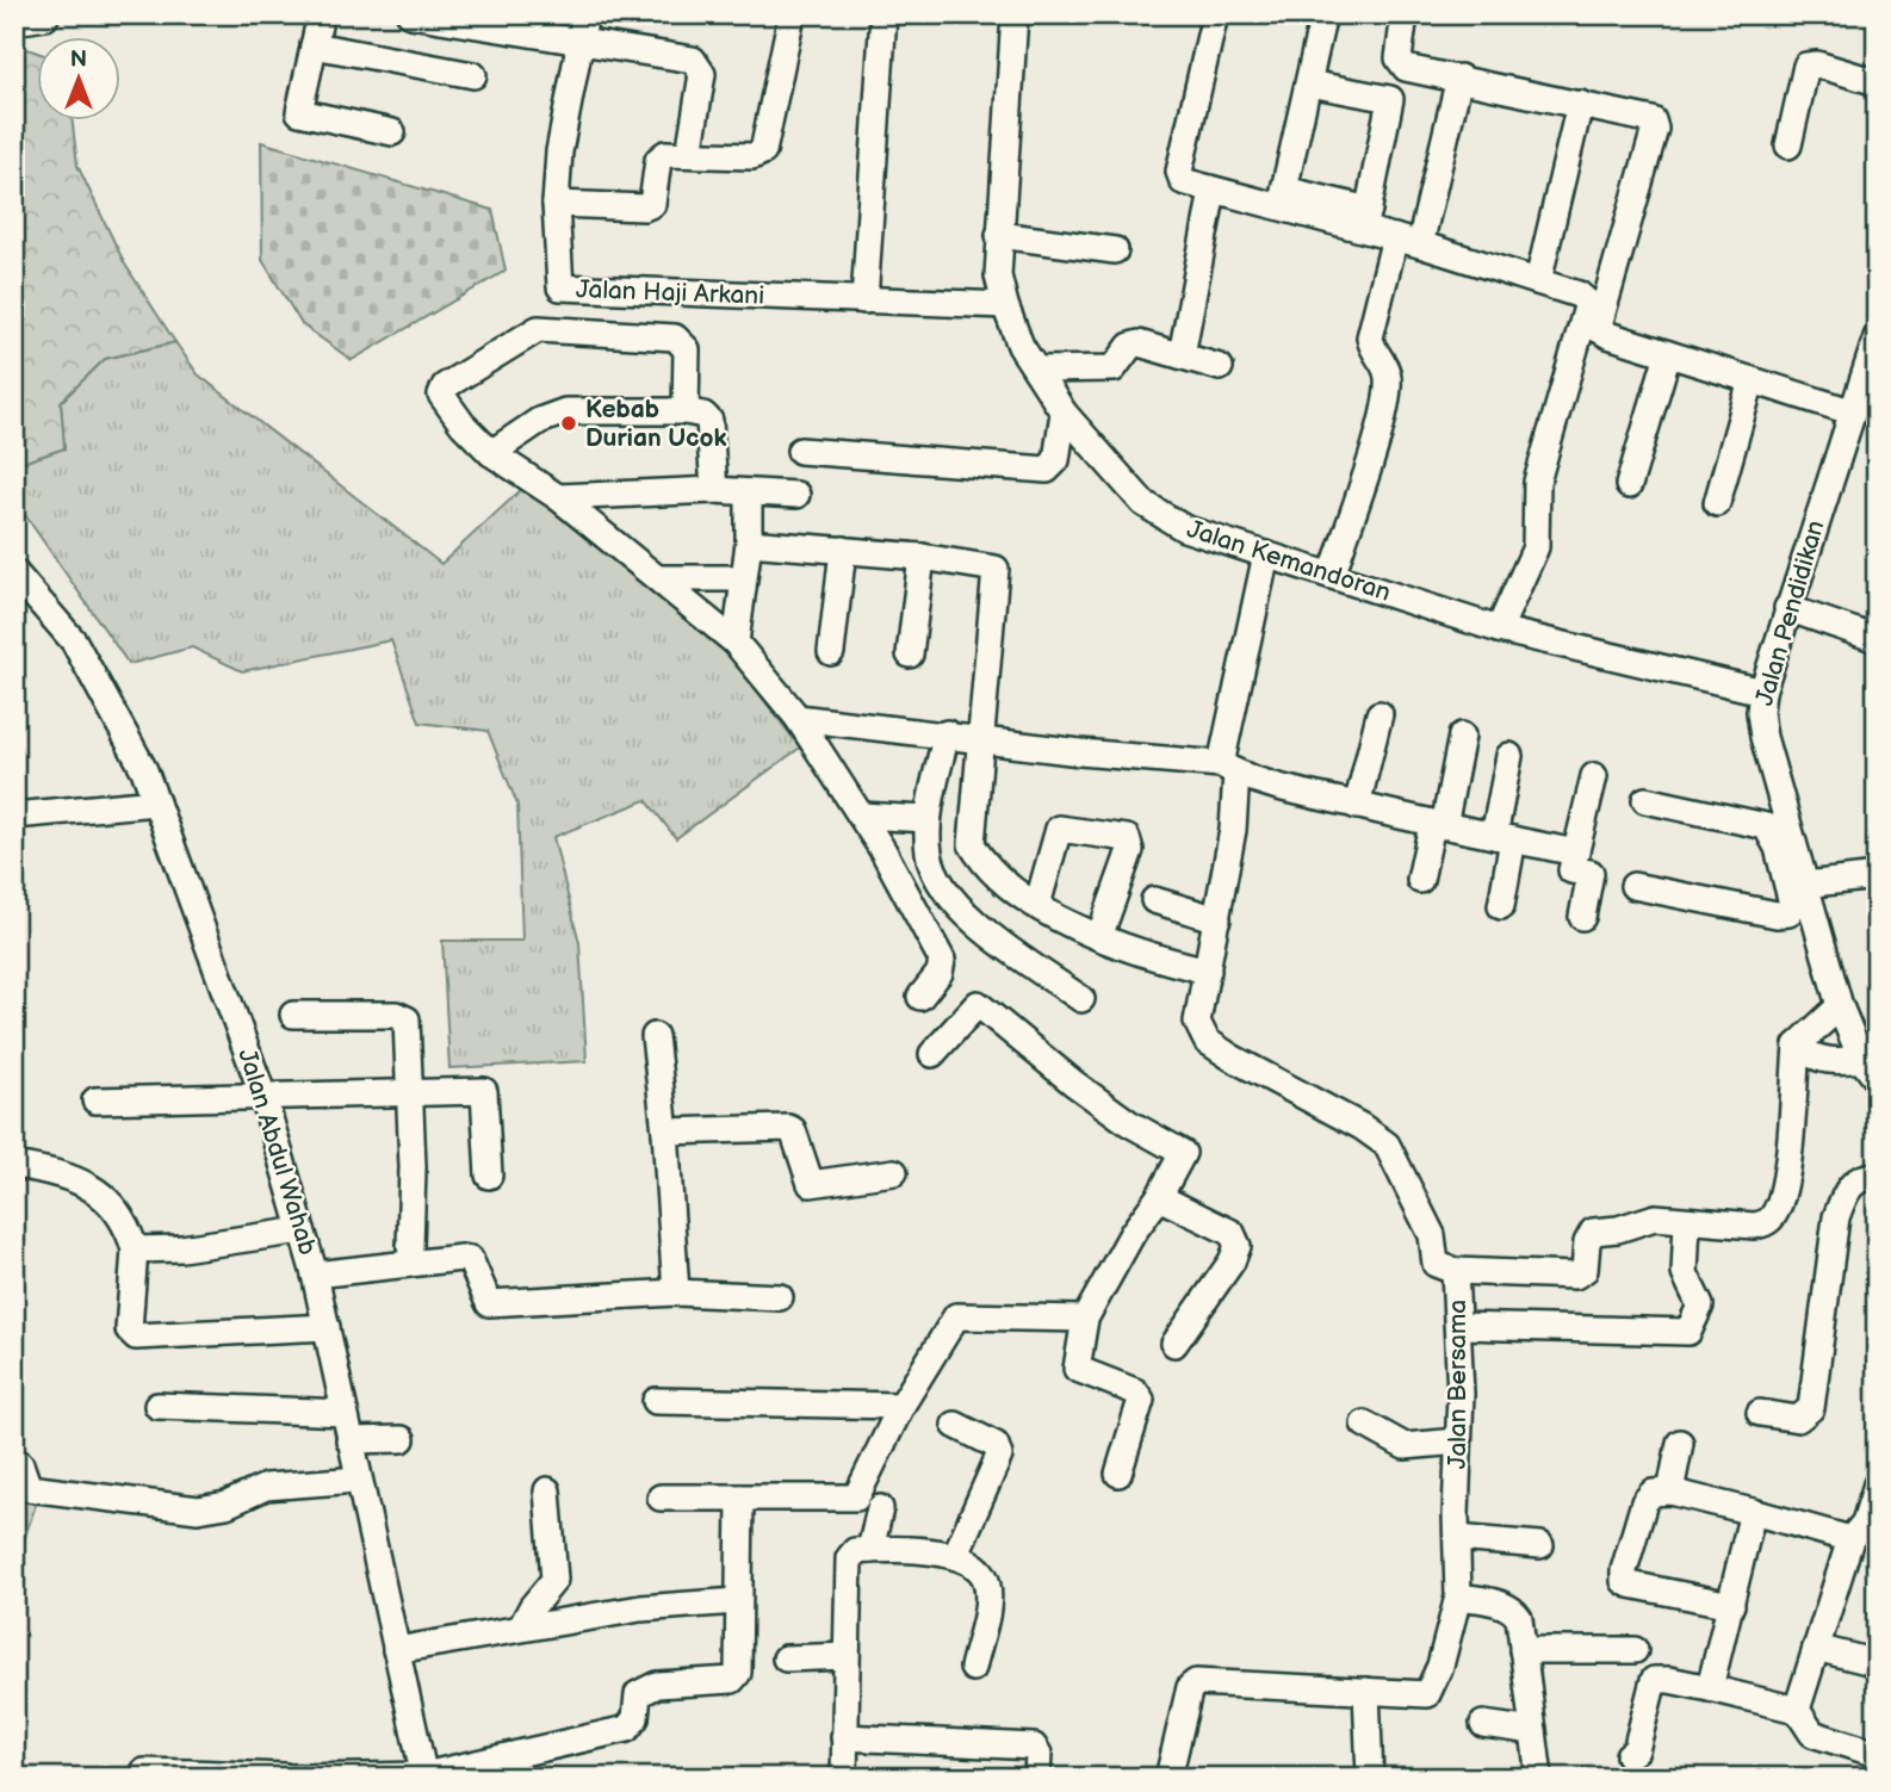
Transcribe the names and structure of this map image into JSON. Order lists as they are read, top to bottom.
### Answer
{
  "streets": {
    "street": [
      "Jalan Haji Arkani",
      "Jalan Kemandoran",
      "Jalan Pendidikan",
      "Jalan Abdul Wahab",
      "Jalan Bersama"
    ]
  },
  "crossings": [
    ["Jalan Haji Arkani", "Jalan Kemandoran"],
    ["Jalan Kemandoran", "Jalan Pendidikan"],
    ["Jalan Kemandoran", "Jalan Bersama"]
  ],
  "places": ["Kebab Durian Ucok"],
  "north": "top"
}
